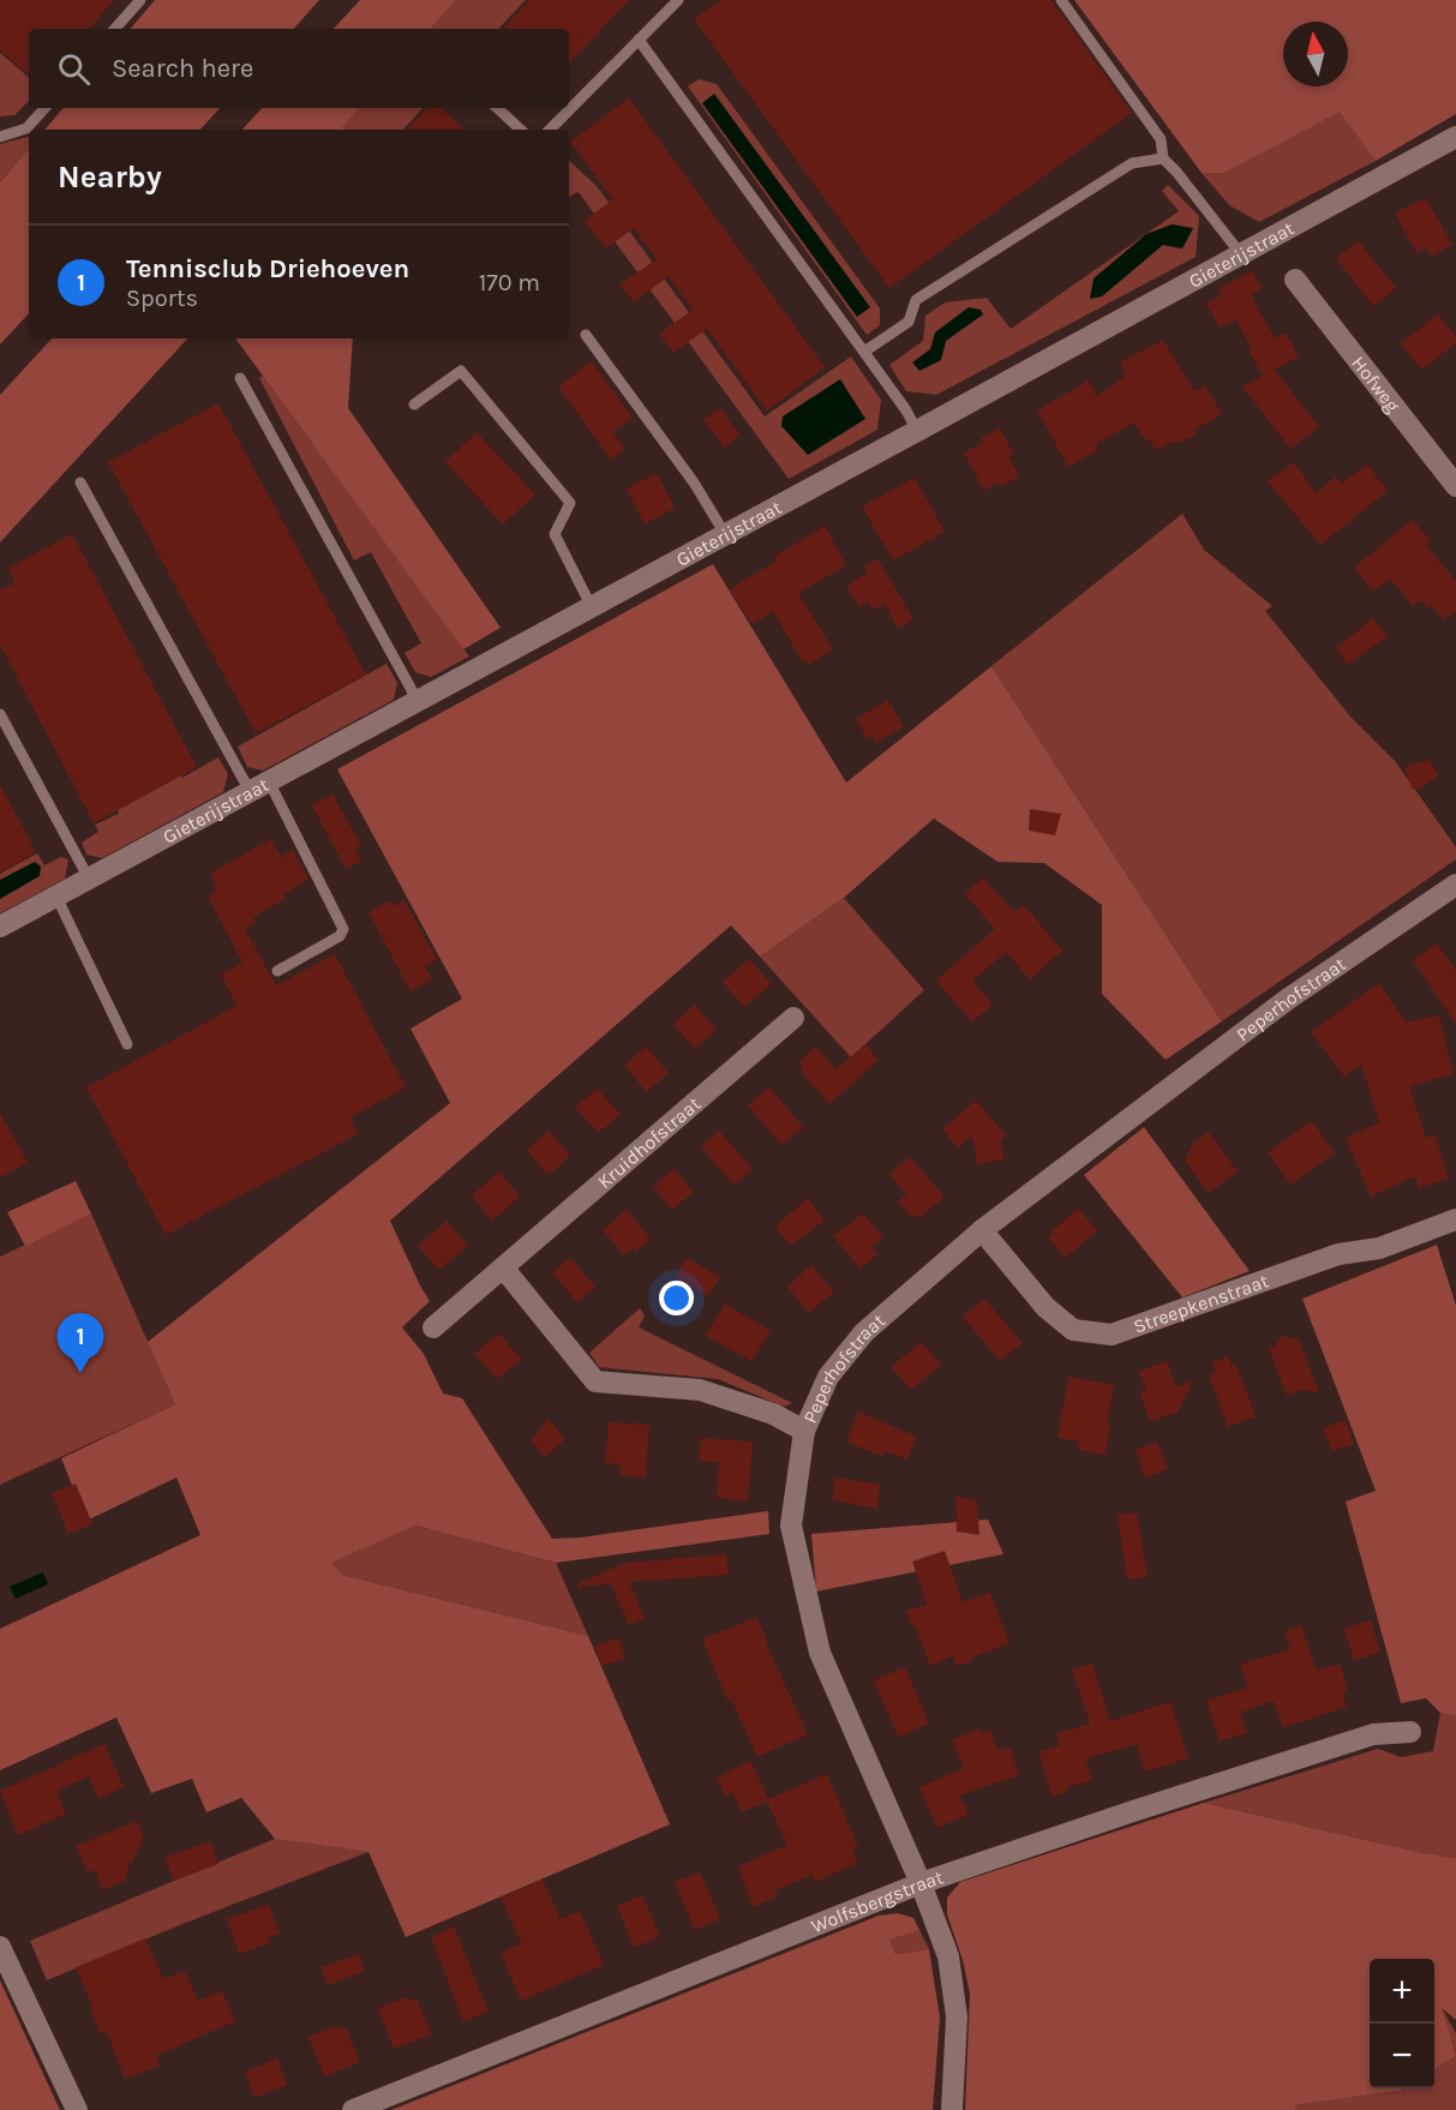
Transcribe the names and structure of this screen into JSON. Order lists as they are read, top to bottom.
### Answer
{
  "streets": {
    "street": [
      "Gieterijstraat",
      "Hofweg",
      "Peperhofstraat",
      "Kruidhofstraat",
      "Streepkenstraat",
      "Wolfsbergstraat"
    ]
  },
  "crossings": [
    ["Peperhofstraat", "Streepkenstraat"],
    ["Peperhofstraat", "Wolfsbergstraat"]
  ],
  "north": "top",
  "page": {
    "search": "Search here",
    "heading": "Nearby",
    "list": [
      {
        "mark": "1",
        "name": "Tennisclub Driehoeven",
        "note": "Sports",
        "value": "170 m"
      }
    ],
    "pins": "1",
    "map_buttons": ["+", "−"]
  }
}
